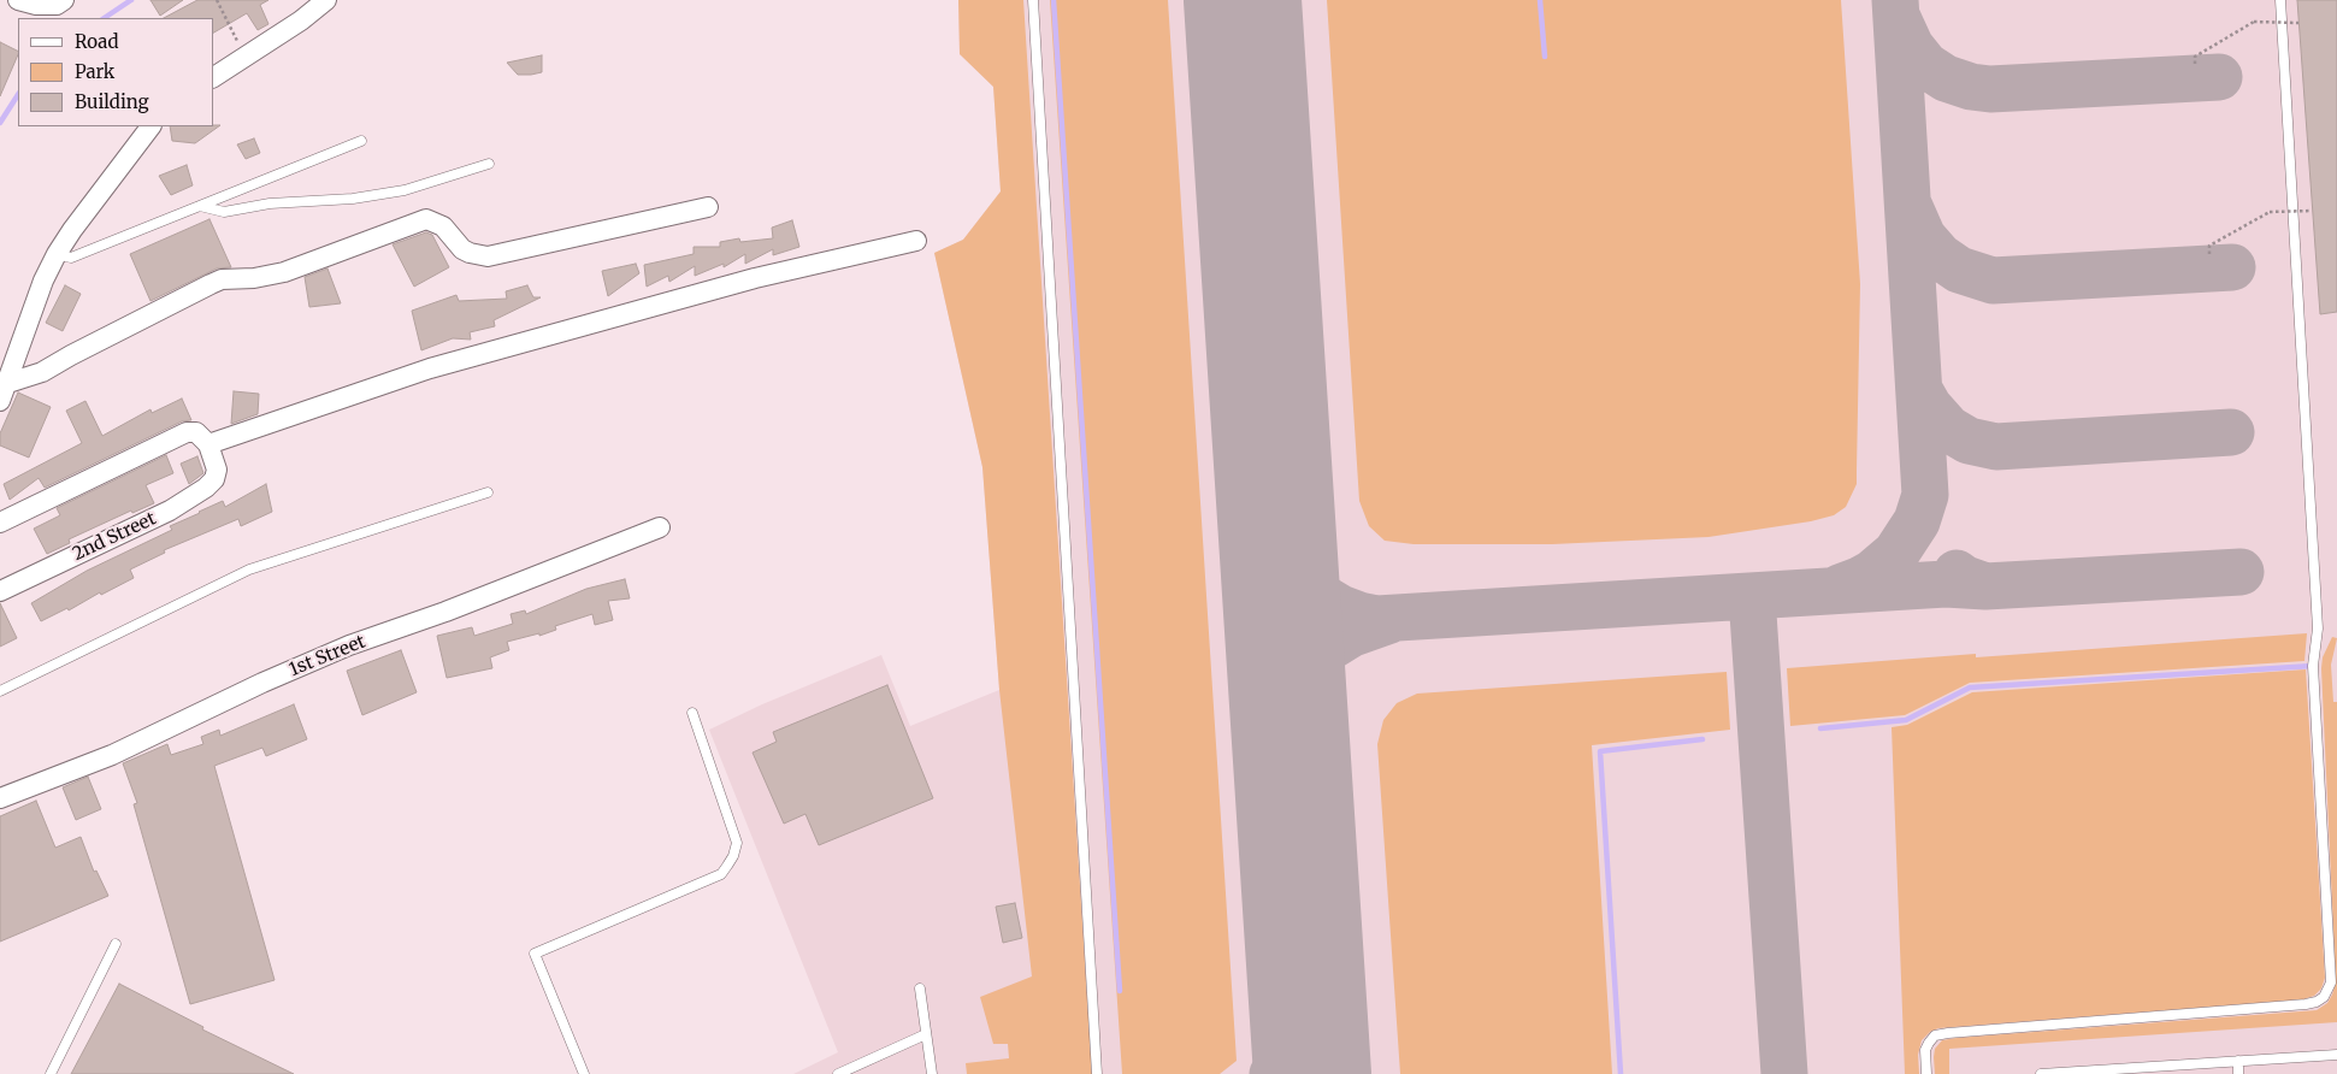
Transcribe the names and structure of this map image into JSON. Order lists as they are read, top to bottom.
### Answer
{
  "streets": {
    "street": ["2nd Street", "1st Street"]
  },
  "legend": ["Road", "Park", "Building"]
}
